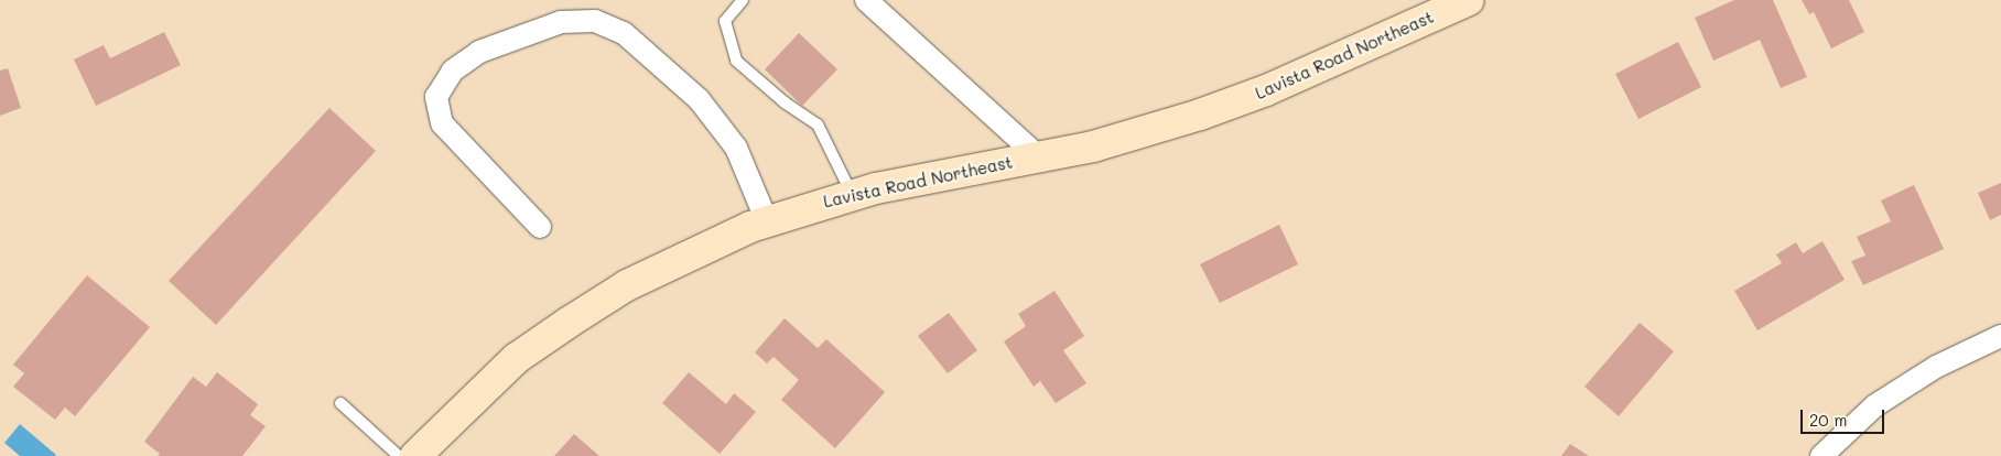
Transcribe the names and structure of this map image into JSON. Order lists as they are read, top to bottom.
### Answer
{
  "streets": {
    "main road": ["Lavista Road Northeast"]
  },
  "scale_bar": "20 m"
}
